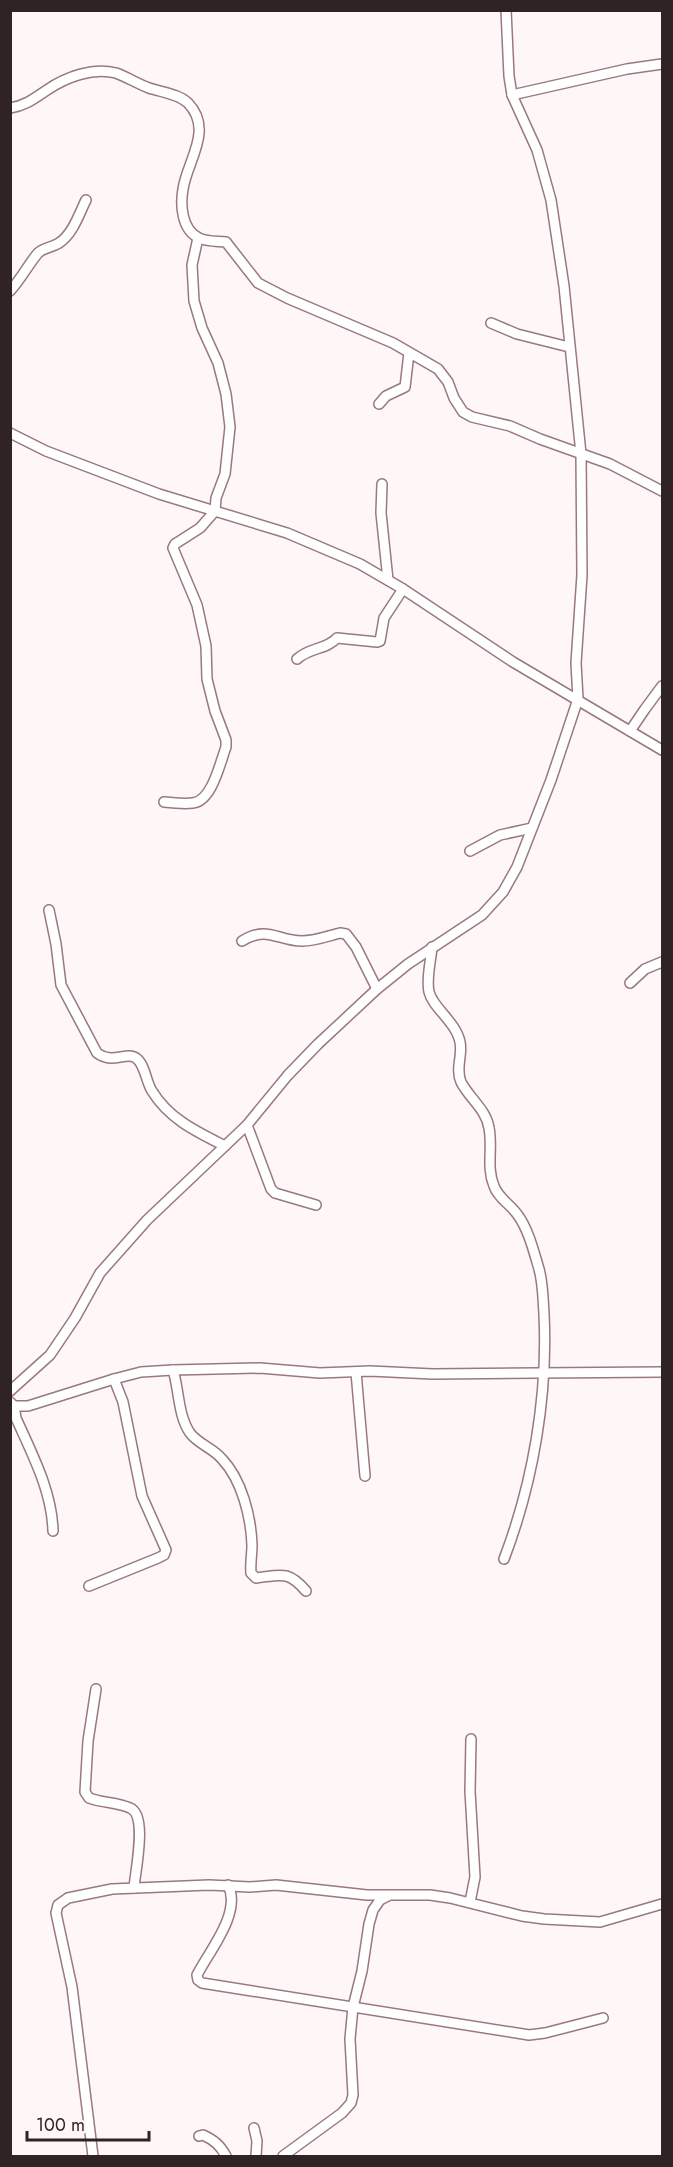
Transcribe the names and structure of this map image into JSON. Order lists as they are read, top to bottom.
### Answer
{
  "scale_bar": "100 m"
}
